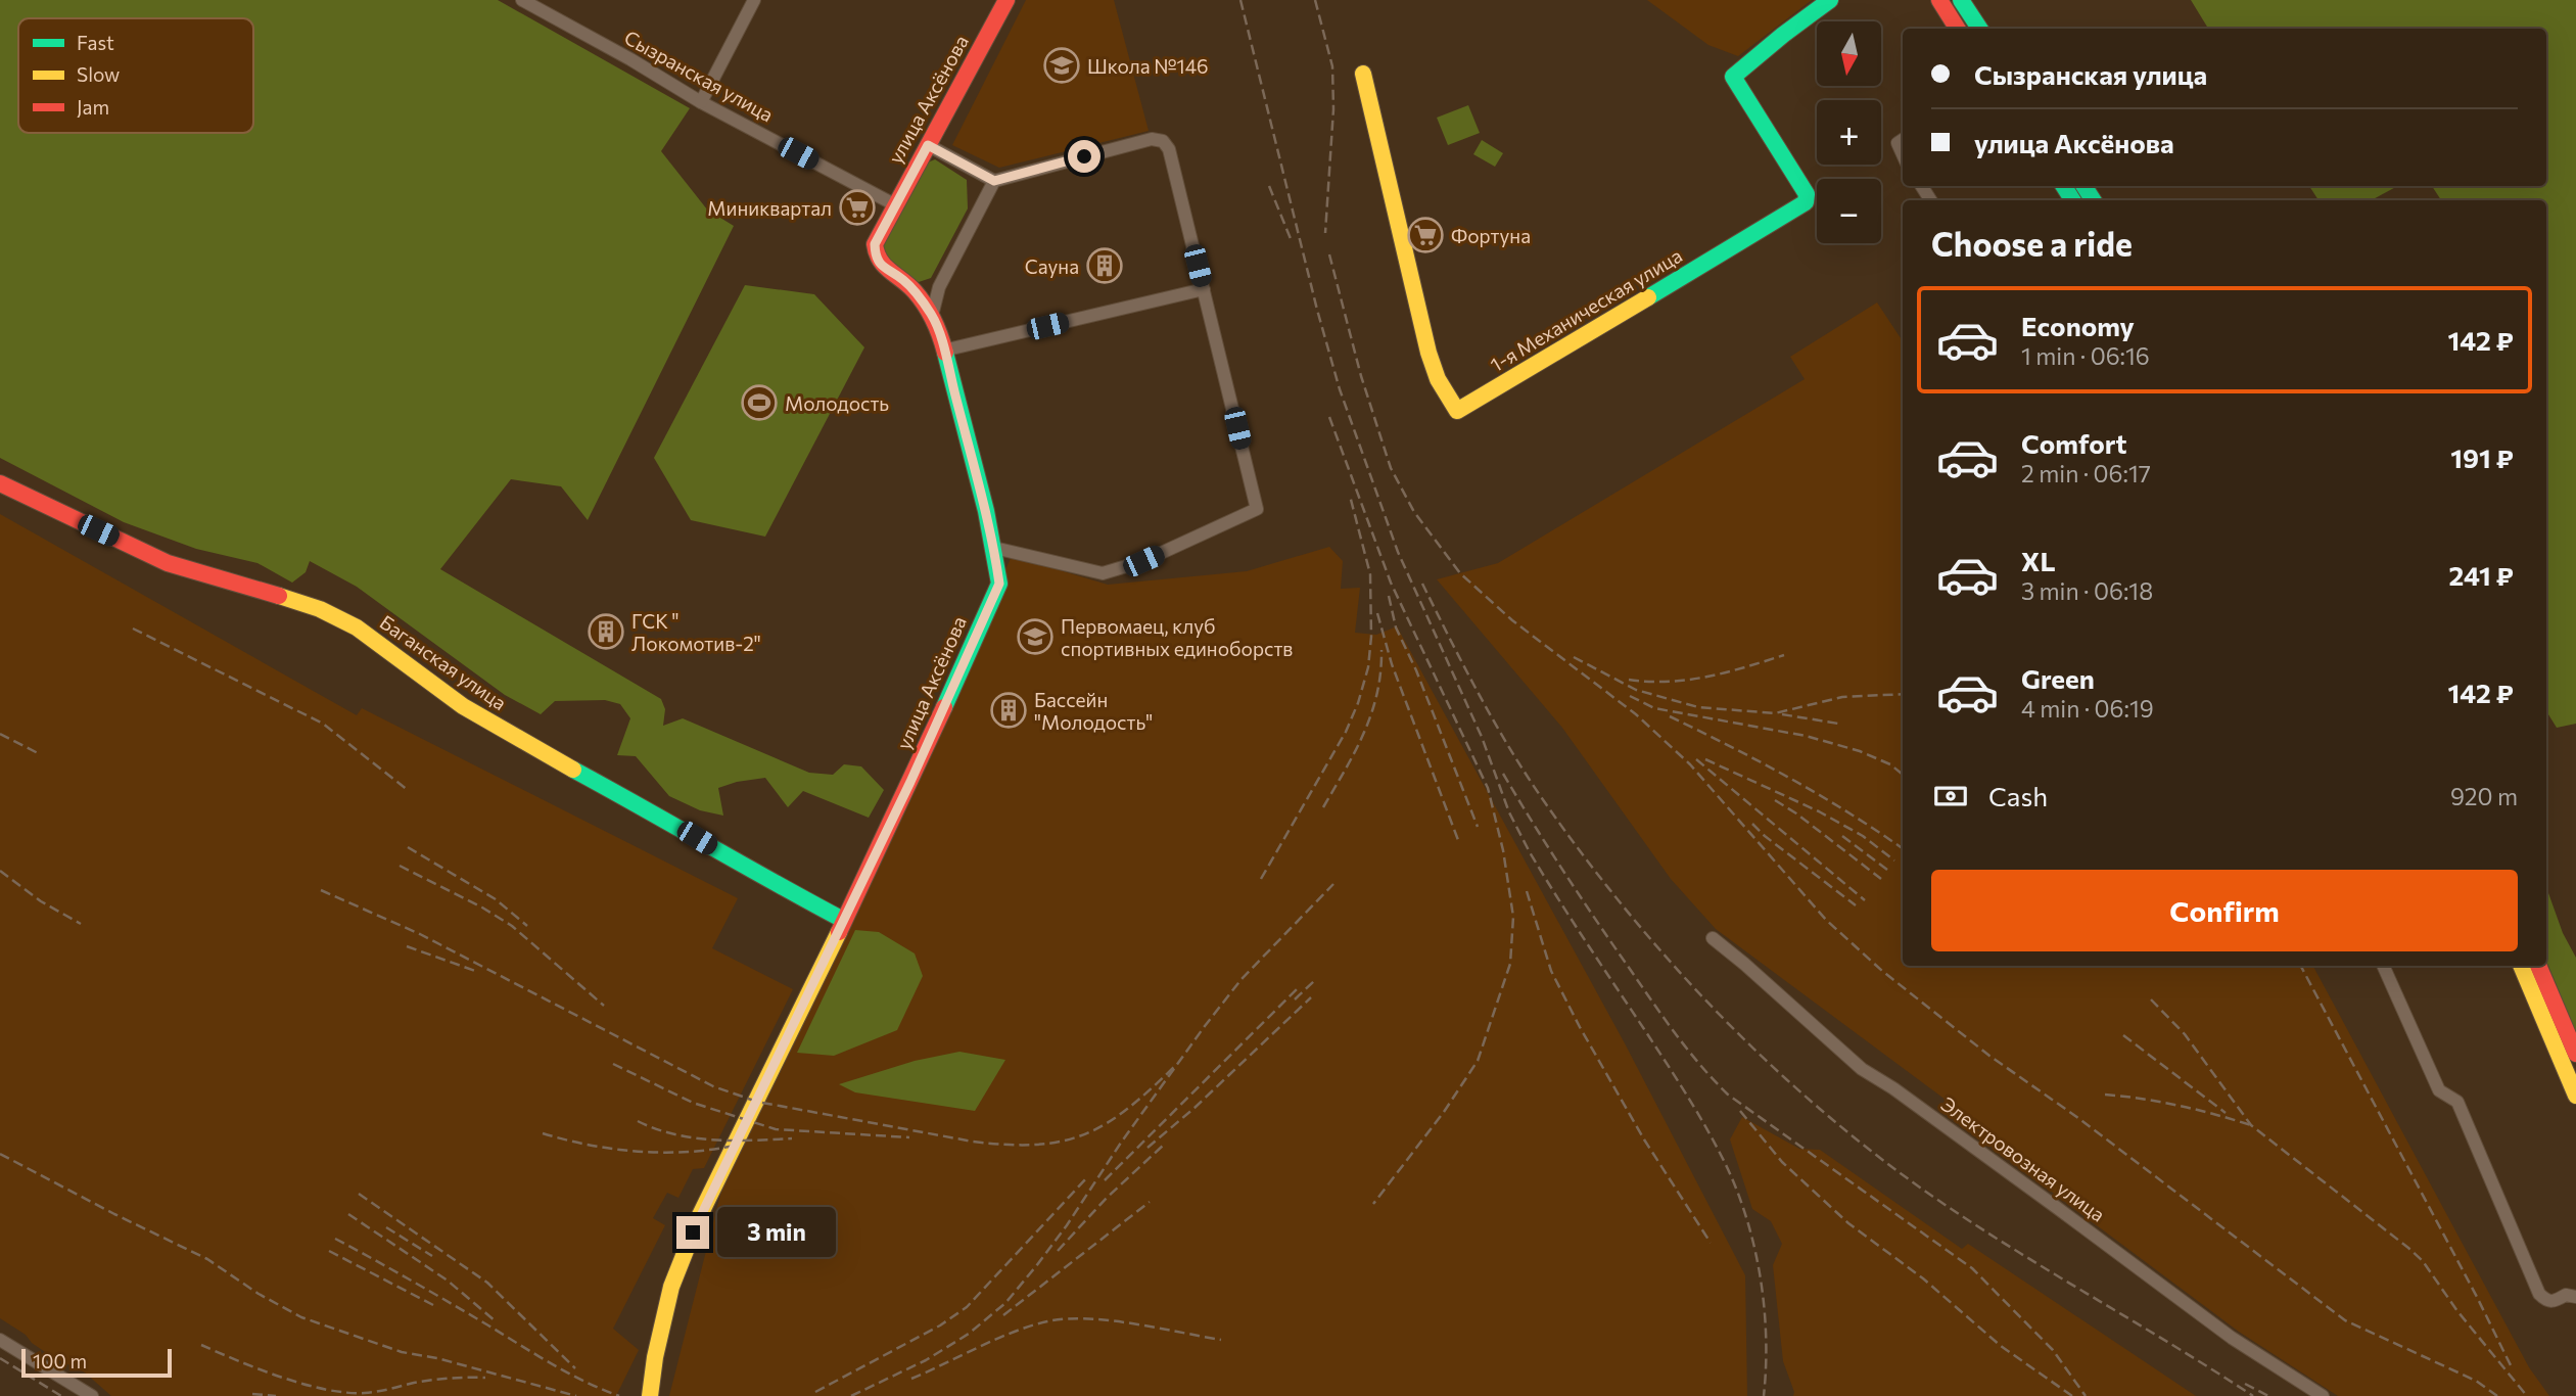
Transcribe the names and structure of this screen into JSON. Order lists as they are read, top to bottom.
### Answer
{
  "streets": {
    "main road": ["улица Аксёнова", "1-я Механическая улица", "Баганская улица"],
    "street": ["Сызранская улица", "Электровозная улица"]
  },
  "crossings": [
    ["Сызранская улица", "улица Аксёнова"],
    ["улица Аксёнова", "Баганская улица"]
  ],
  "places": {
    "school or university": ["Школа №146", "Первомаец, клуб спортивных единоборств"],
    "supermarket": ["Миниквартал", "Фортуна"],
    "building": ["Сауна", "ГСК \" Локомотив-2\"", "Бассейн \"Молодость\""],
    "sports": ["Молодость"]
  },
  "legend": ["Fast", "Slow", "Jam"],
  "scale_bar": "100 m",
  "north": "bottom",
  "page": {
    "map_buttons": ["+", "−"],
    "banner": ["Сызранская улица", "улица Аксёнова"],
    "heading": "Choose a ride",
    "list": [
      {
        "name": "Economy",
        "note": "1 min · 06:16",
        "value": "142 ₽"
      },
      {
        "name": "Comfort",
        "note": "2 min · 06:17",
        "value": "191 ₽"
      },
      {
        "name": "XL",
        "note": "3 min · 06:18",
        "value": "241 ₽"
      },
      {
        "name": "Green",
        "note": "4 min · 06:19",
        "value": "142 ₽"
      }
    ],
    "pay": ["Cash", "920 m"],
    "buttons": "Confirm",
    "bubble": "3 min",
    "scale": "100 m"
  }
}
